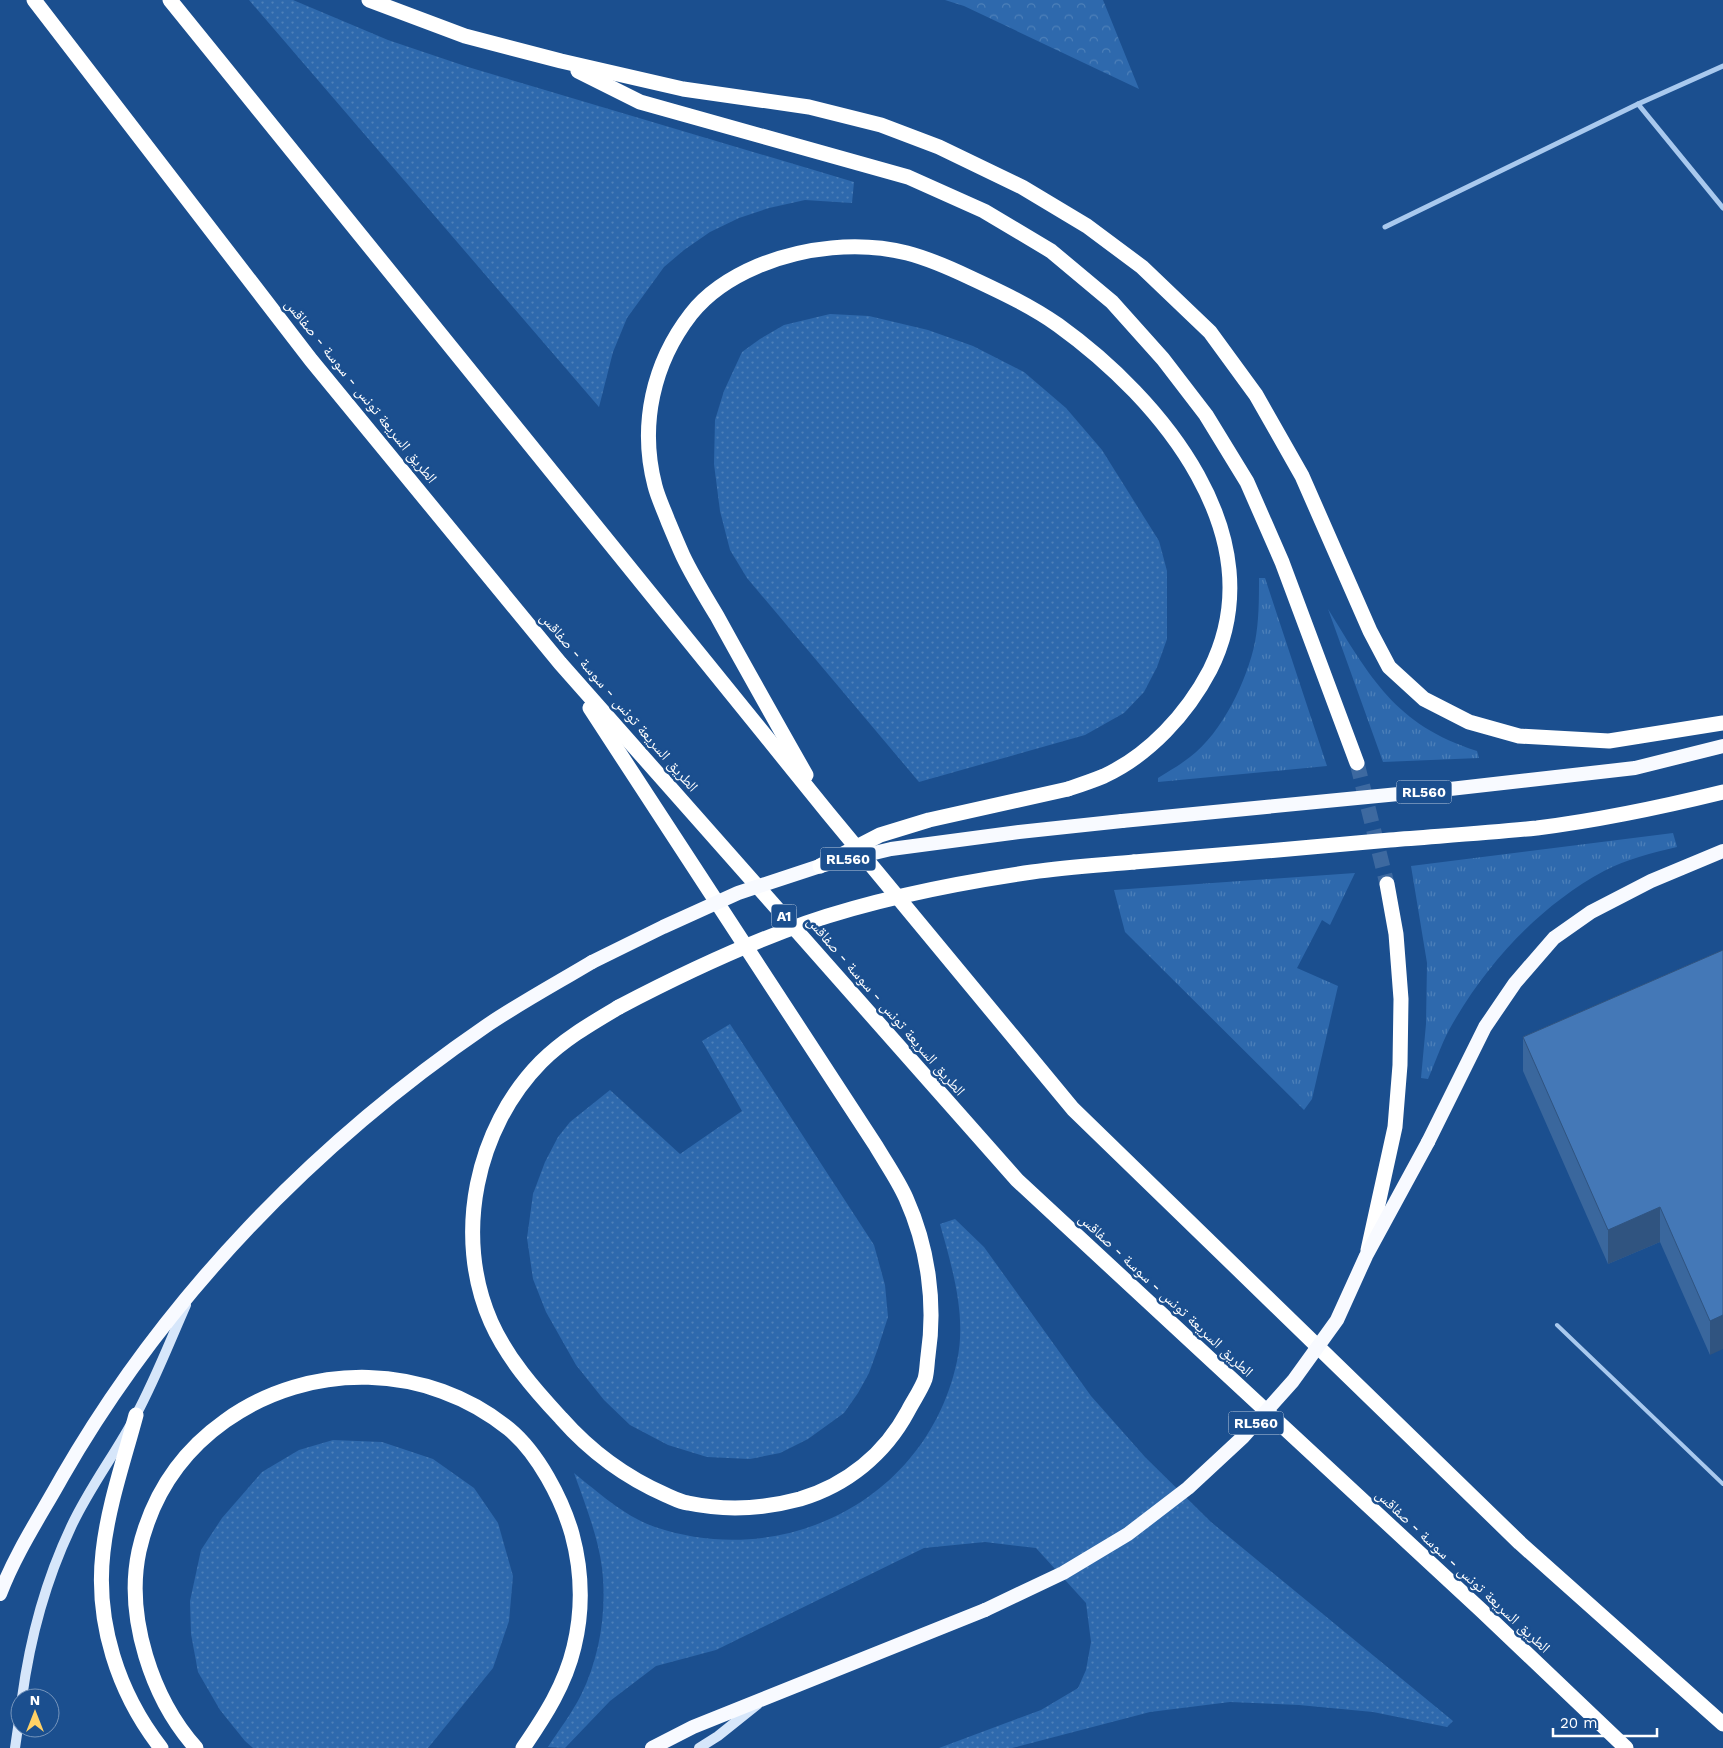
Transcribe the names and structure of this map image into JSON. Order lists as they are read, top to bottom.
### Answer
{
  "streets": {
    "highway": ["الطريق السريعة تونس - سوسة - صفاقس", "RL560", "A1"]
  },
  "scale_bar": "20 m",
  "north": "top"
}
